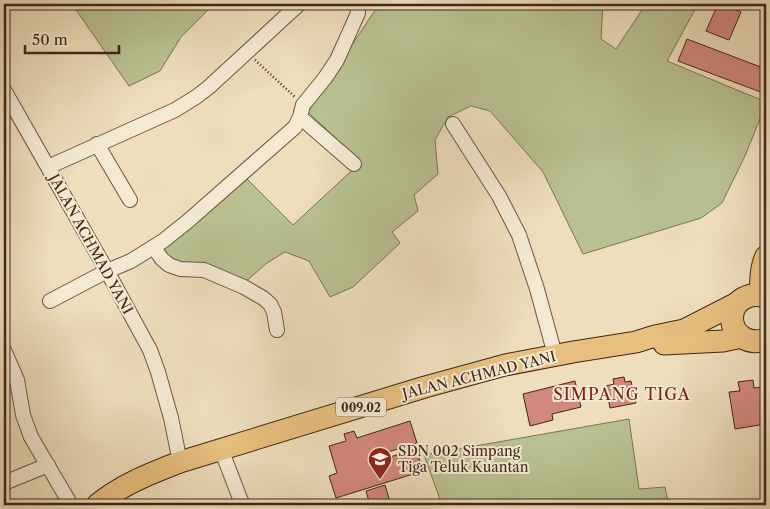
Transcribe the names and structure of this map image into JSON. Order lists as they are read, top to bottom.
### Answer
{
  "streets": {
    "main road": ["JALAN ACHMAD YANI", "009.02"]
  },
  "districts": ["SIMPANG TIGA"],
  "places": {
    "school or university": ["SDN 002 Simpang Tiga Teluk Kuantan"]
  },
  "scale_bar": "50 m"
}
